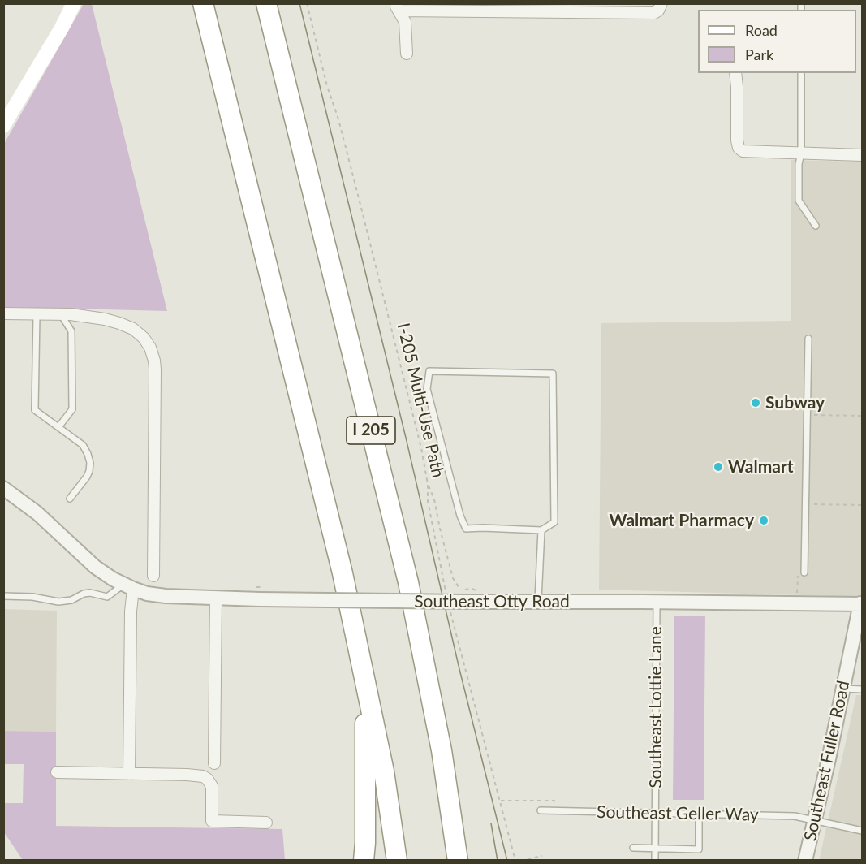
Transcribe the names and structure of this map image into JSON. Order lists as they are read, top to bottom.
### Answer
{
  "streets": {
    "highway": ["I 205"],
    "street": ["Southeast Otty Road", "Southeast Fuller Road"],
    "lane": ["Southeast Lottie Lane", "Southeast Geller Way"],
    "path": ["I-205 Multi-Use Path"]
  },
  "crossings": [
    ["Southeast Otty Road", "Southeast Lottie Lane"],
    ["Southeast Otty Road", "Southeast Fuller Road"],
    ["Southeast Lottie Lane", "Southeast Geller Way"],
    ["Southeast Fuller Road", "Southeast Geller Way"]
  ],
  "places": ["Subway", "Walmart", "Walmart Pharmacy"],
  "legend": ["Road", "Park"]
}
